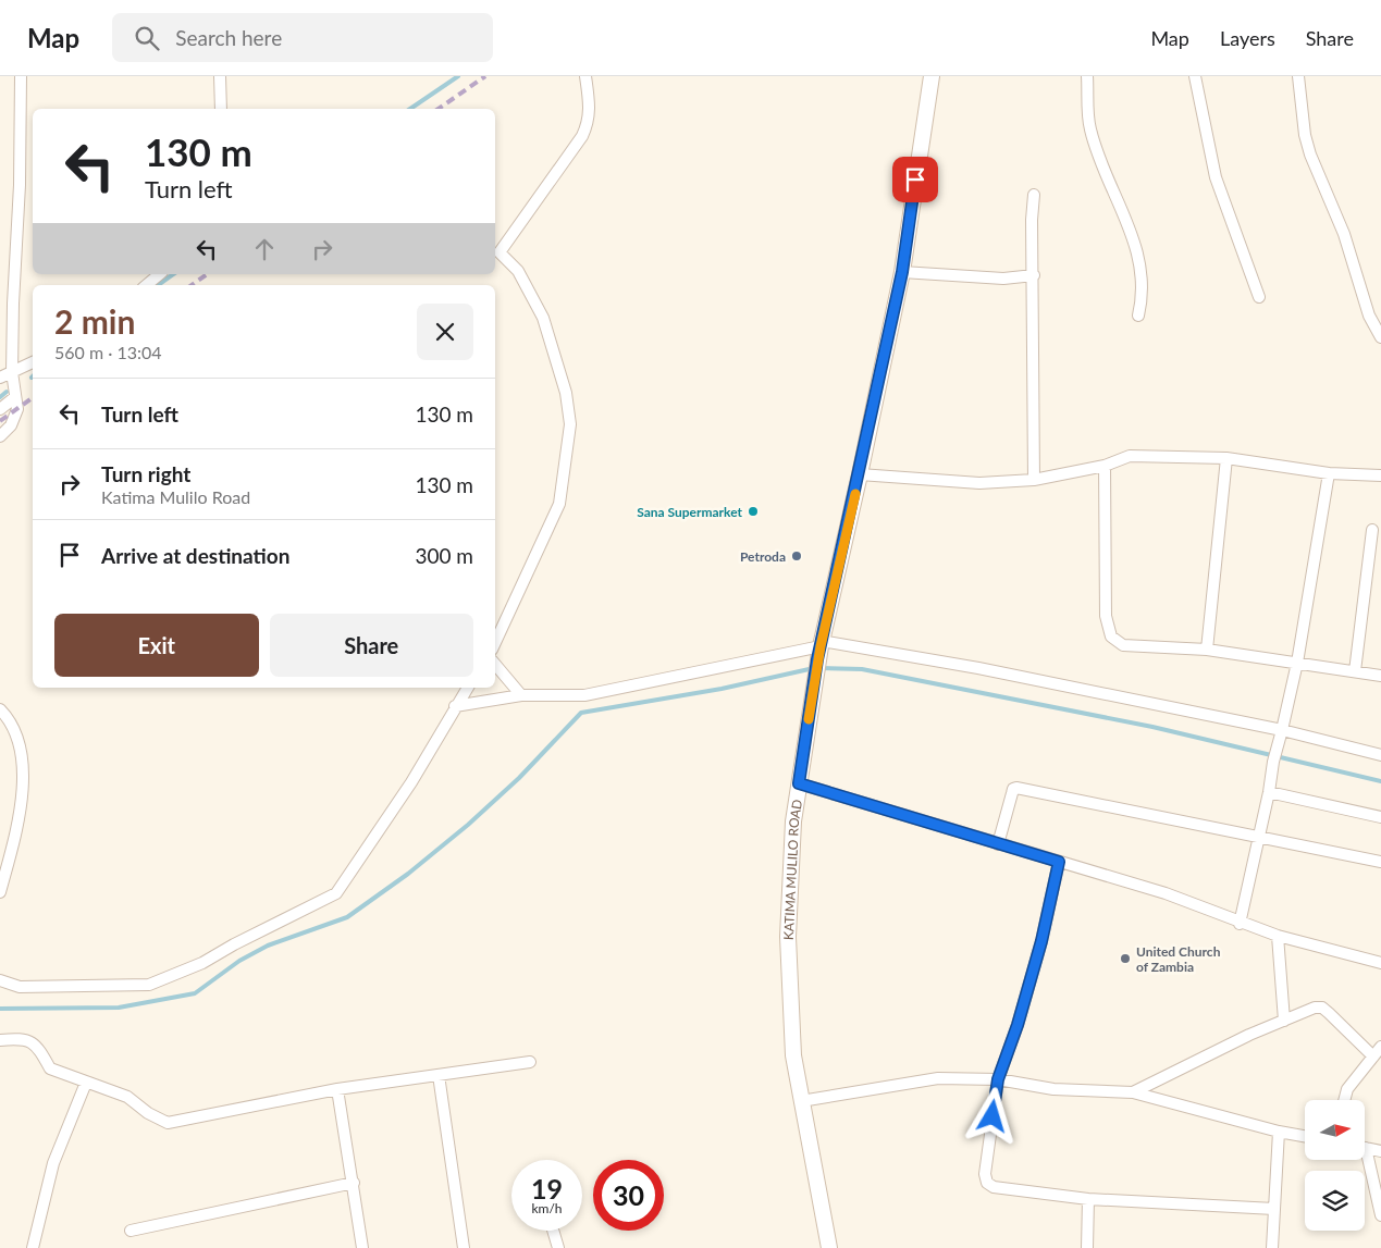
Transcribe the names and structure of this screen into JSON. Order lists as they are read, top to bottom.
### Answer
{
  "streets": {
    "main road": ["KATIMA MULILO ROAD"]
  },
  "places": ["Sana Supermarket", "Petroda", "United Church of Zambia"],
  "north": "right",
  "page": {
    "header": "Map",
    "search": "Search here",
    "nav": ["Map", "Layers", "Share"],
    "turn": ["130 m", "Turn left"],
    "heading": ["2 min", "560 m · 13:04"],
    "list": [
      {
        "name": "Turn left",
        "value": "130 m"
      },
      {
        "name": "Turn right",
        "note": "Katima Mulilo Road",
        "value": "130 m"
      },
      {
        "name": "Arrive at destination",
        "value": "300 m"
      }
    ],
    "buttons": ["Exit", "Share"],
    "speed": "19 km/h",
    "limit": "30"
  }
}
